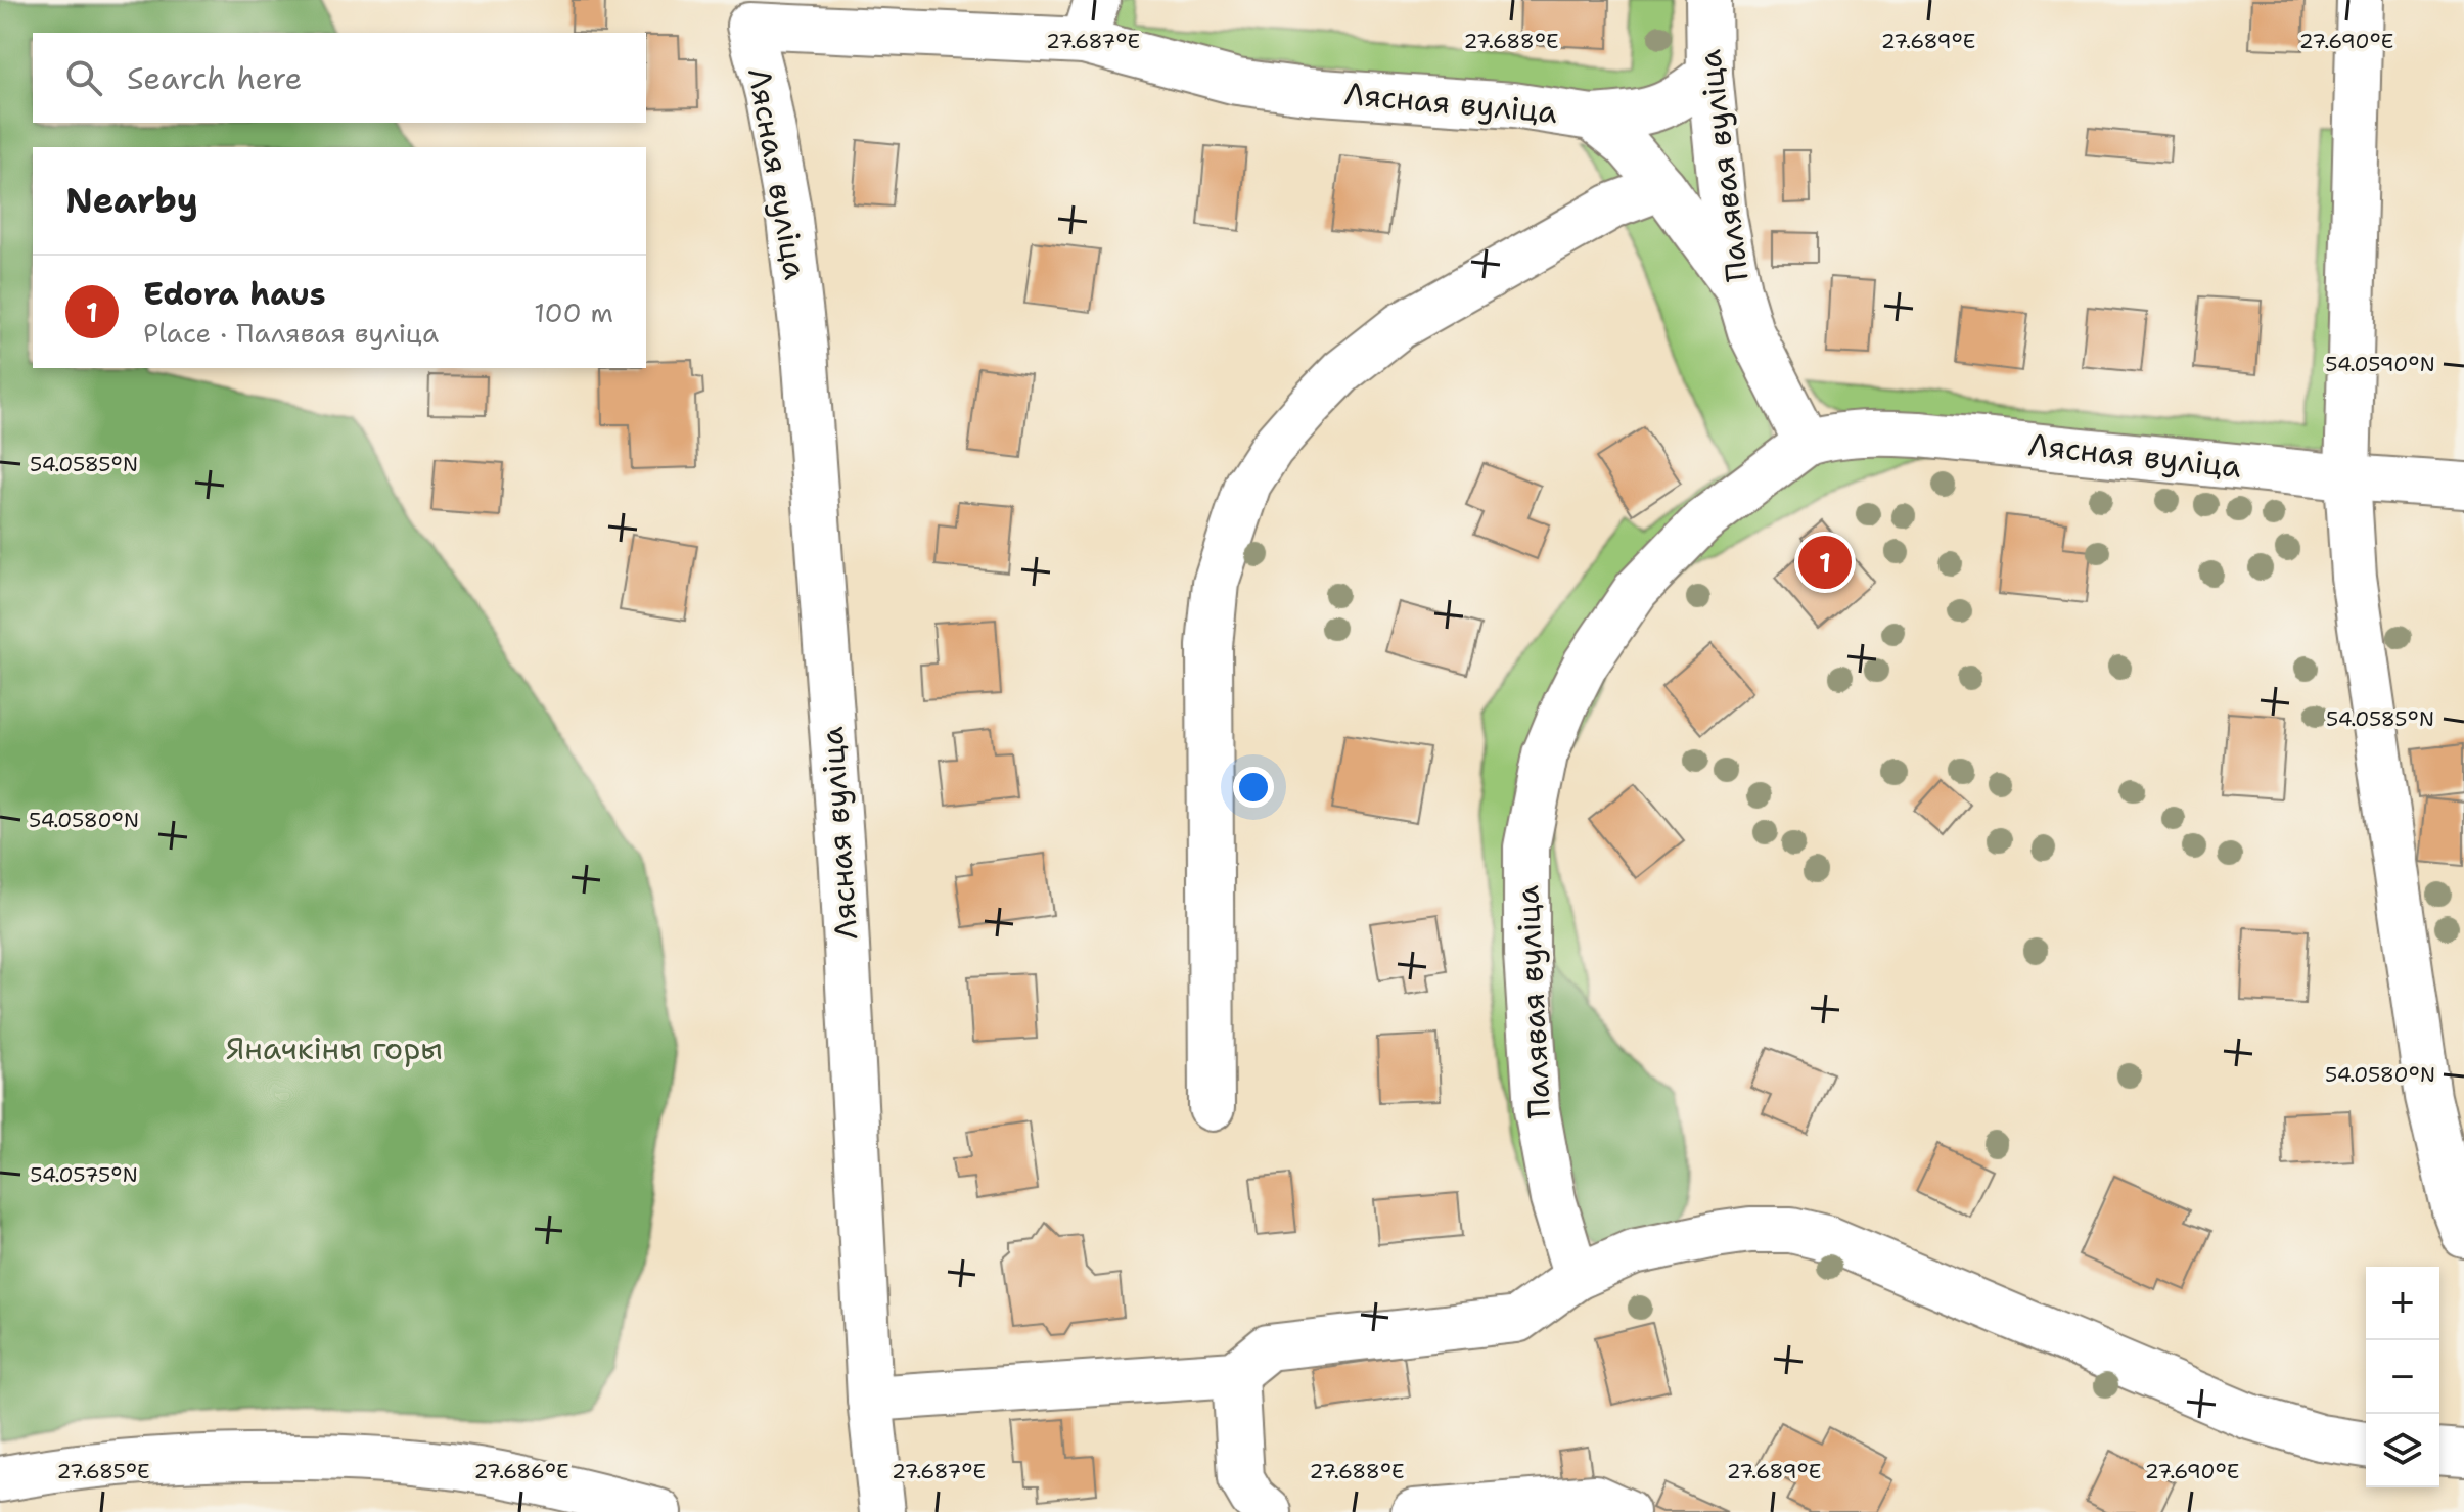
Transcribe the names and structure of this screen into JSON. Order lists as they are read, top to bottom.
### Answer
{
  "streets": {
    "street": ["Лясная вуліца", "Палявая вуліца"]
  },
  "crossings": [
    ["Лясная вуліца", "Палявая вуліца"]
  ],
  "parks": ["Яначкіны горы"],
  "page": {
    "search": "Search here",
    "heading": "Nearby",
    "list": [
      {
        "mark": "1",
        "name": "Edora haus",
        "note": "Place · Палявая вуліца",
        "value": "100 m"
      }
    ],
    "pins": "1",
    "map_buttons": ["+", "−"]
  },
  "coordinates": [
    "27.687°E",
    "27.688°E",
    "27.689°E",
    "27.690°E",
    "54.0590°N",
    "54.0585°N",
    "54.0580°N",
    "54.0575°N",
    "27.685°E",
    "27.686°E"
  ]
}
